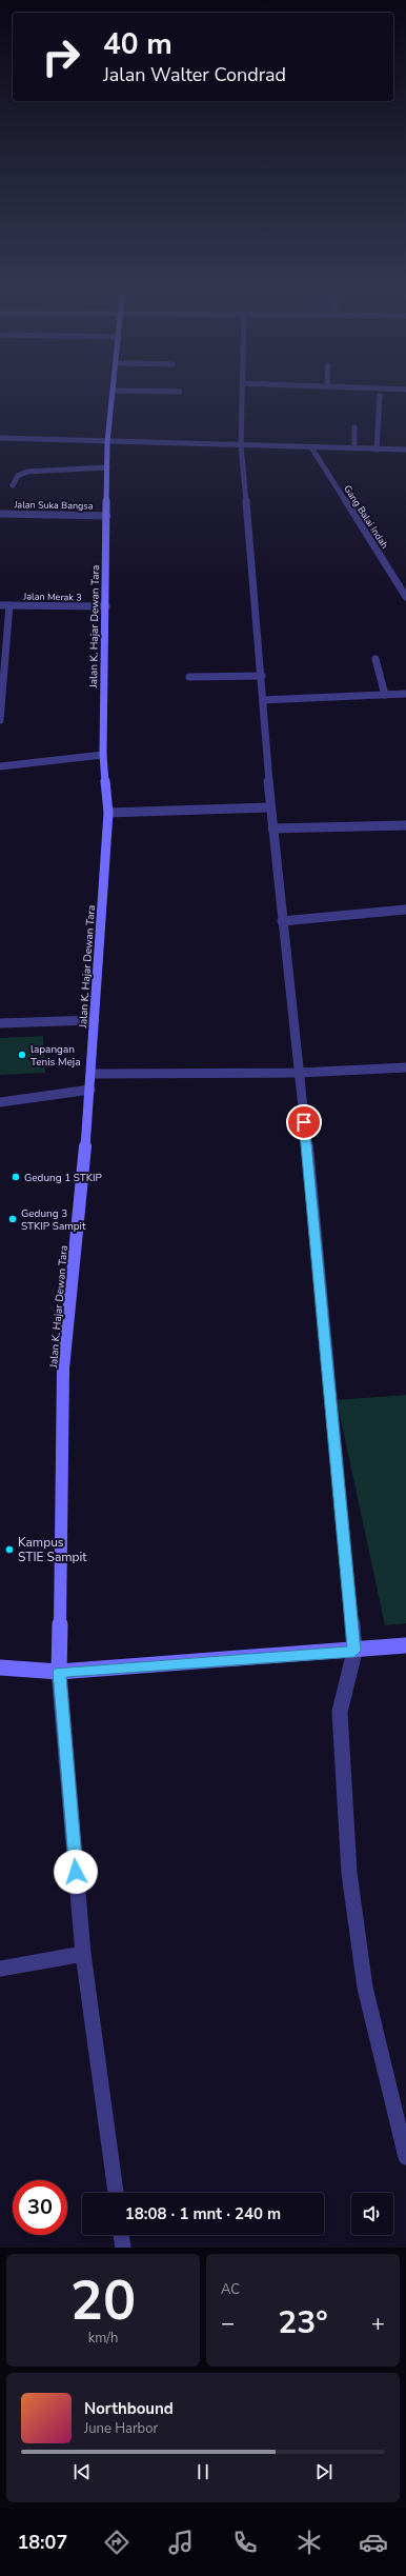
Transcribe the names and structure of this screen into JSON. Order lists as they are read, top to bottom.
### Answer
{
  "streets": {
    "street": [
      "Jalan Suka Bangsa",
      "Gang Balai Indah",
      "Jalan Merak 3",
      "Jalan K. Hajar Dewan Tara"
    ]
  },
  "crossings": [
    ["Jalan Suka Bangsa", "Jalan K. Hajar Dewan Tara"],
    ["Jalan Merak 3", "Jalan K. Hajar Dewan Tara"]
  ],
  "places": [
    "lapangan Tenis Meja",
    "Gedung 1 STKIP",
    "Gedung 3 STKIP Sampit",
    "Kampus STIE Sampit"
  ],
  "page": {
    "turn": ["40 m", "Jalan Walter Condrad"],
    "limit": "30",
    "trip": "18:08 · 1 mnt · 240 m",
    "tile": [
      ["20", "km/h"],
      "AC"
    ],
    "heat": ["−", "23°", "+"],
    "song": ["Northbound", "June Harbor"],
    "tabs": "18:07"
  }
}
